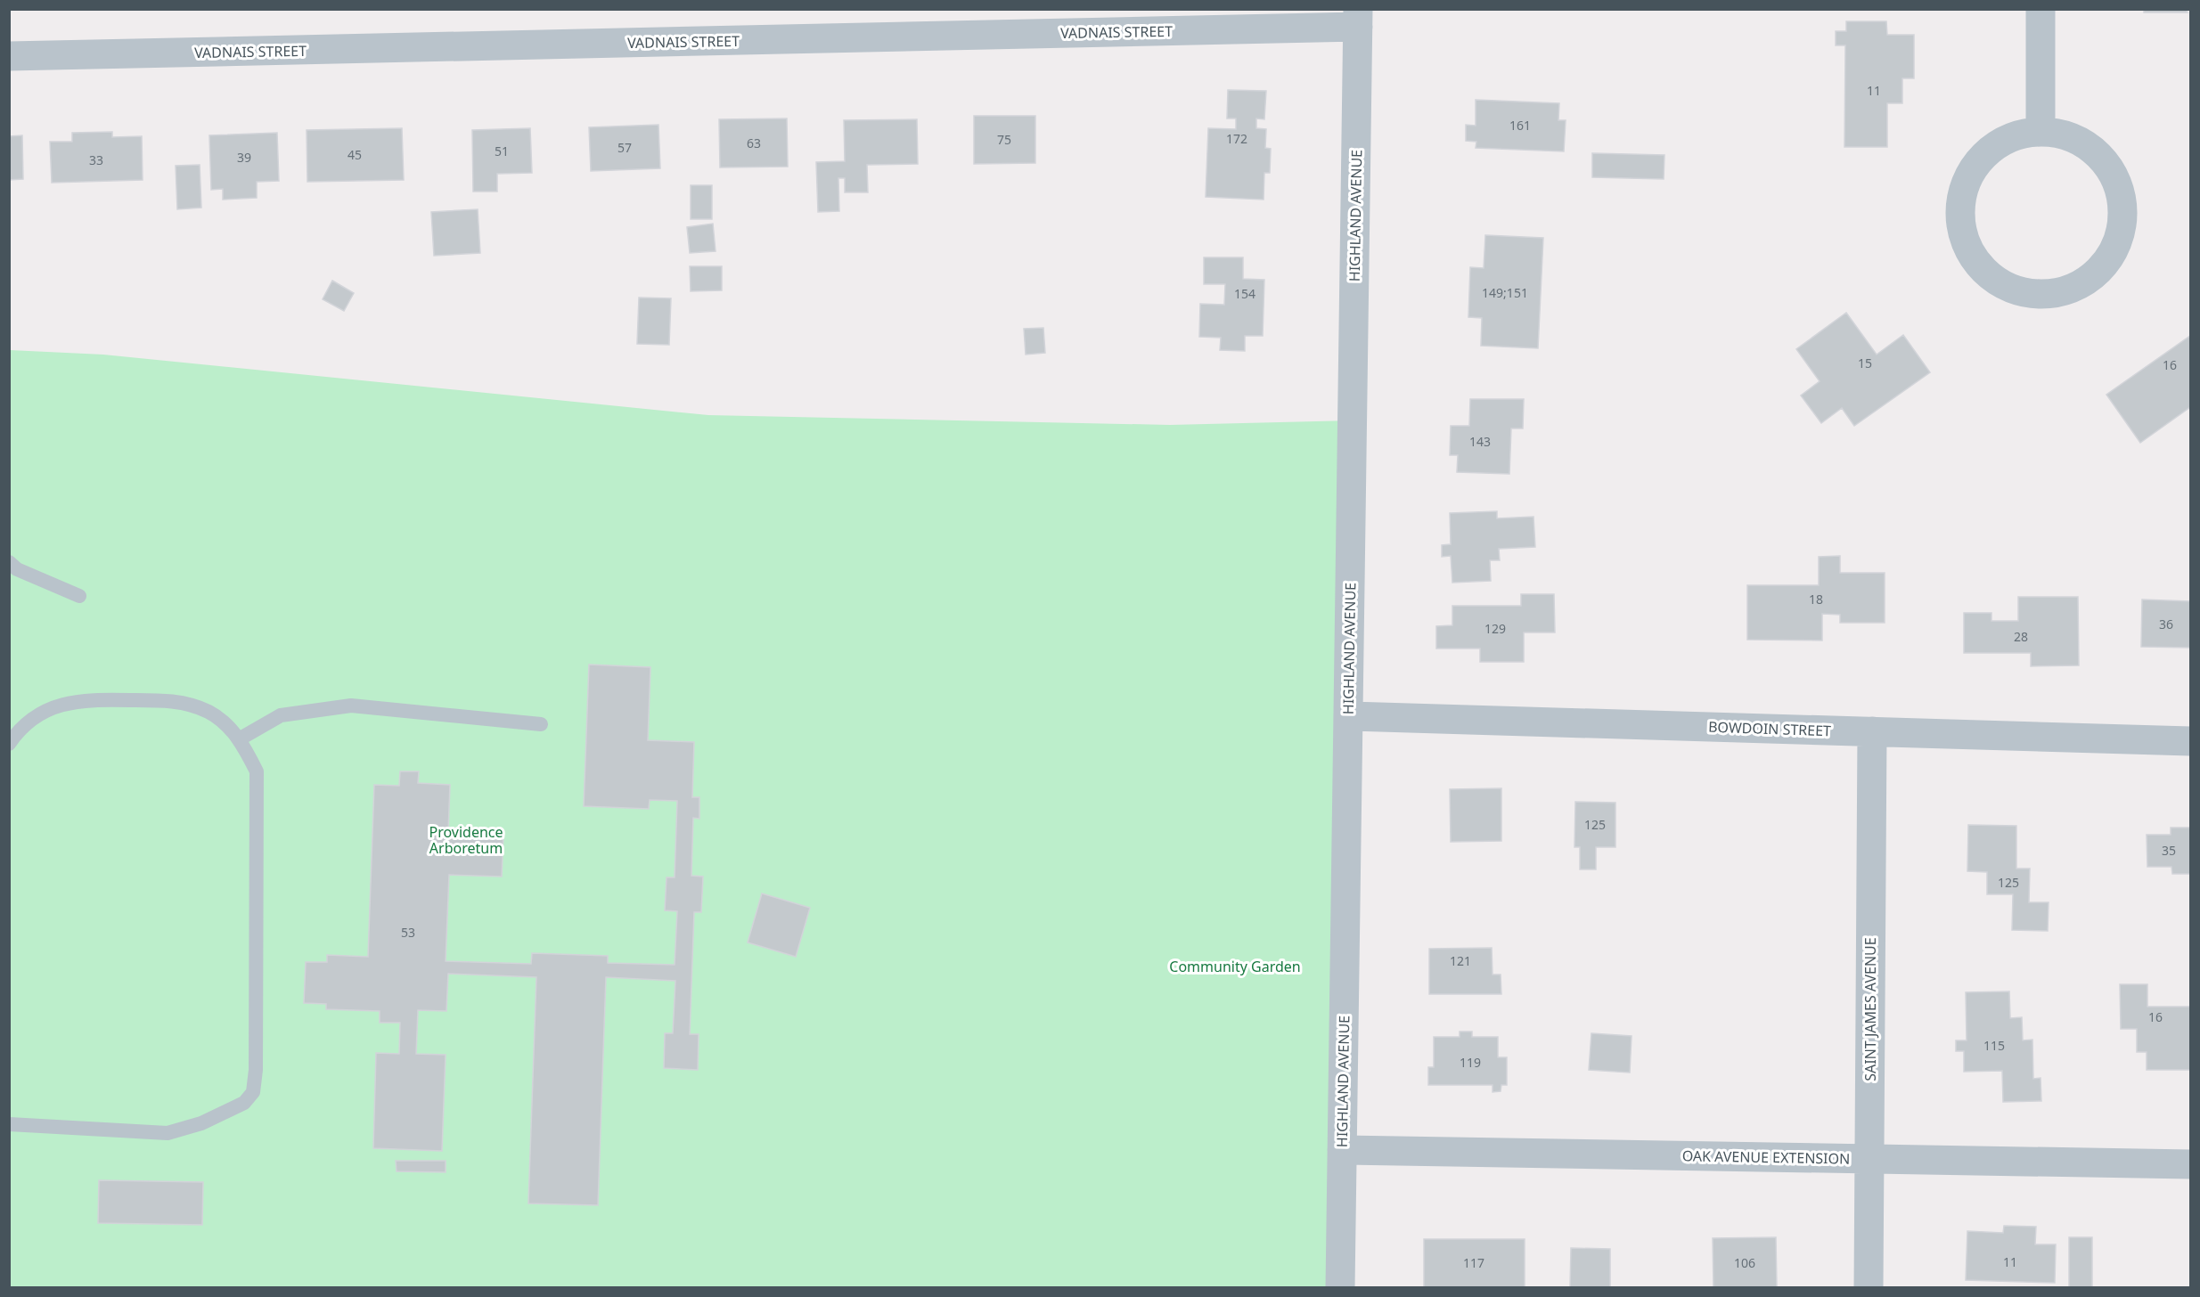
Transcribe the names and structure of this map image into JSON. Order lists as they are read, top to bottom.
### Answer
{
  "streets": {
    "street": [
      "VADNAIS STREET",
      "HIGHLAND AVENUE",
      "BOWDOIN STREET",
      "SAINT JAMES AVENUE",
      "OAK AVENUE EXTENSION"
    ]
  },
  "crossings": [
    ["VADNAIS STREET", "HIGHLAND AVENUE"],
    ["HIGHLAND AVENUE", "BOWDOIN STREET"],
    ["HIGHLAND AVENUE", "OAK AVENUE EXTENSION"],
    ["BOWDOIN STREET", "SAINT JAMES AVENUE"],
    ["SAINT JAMES AVENUE", "OAK AVENUE EXTENSION"]
  ],
  "parks": ["Providence Arboretum", "Community Garden"],
  "house_numbers": [
    "11",
    "161",
    "172",
    "75",
    "63",
    "57",
    "51",
    "45",
    "39",
    "33",
    "149;151",
    "154",
    "15",
    "16",
    "143",
    "18",
    "36",
    "129",
    "28",
    "125",
    "35",
    "125",
    "53",
    "121",
    "16",
    "115",
    "119",
    "11",
    "117",
    "106"
  ]
}
